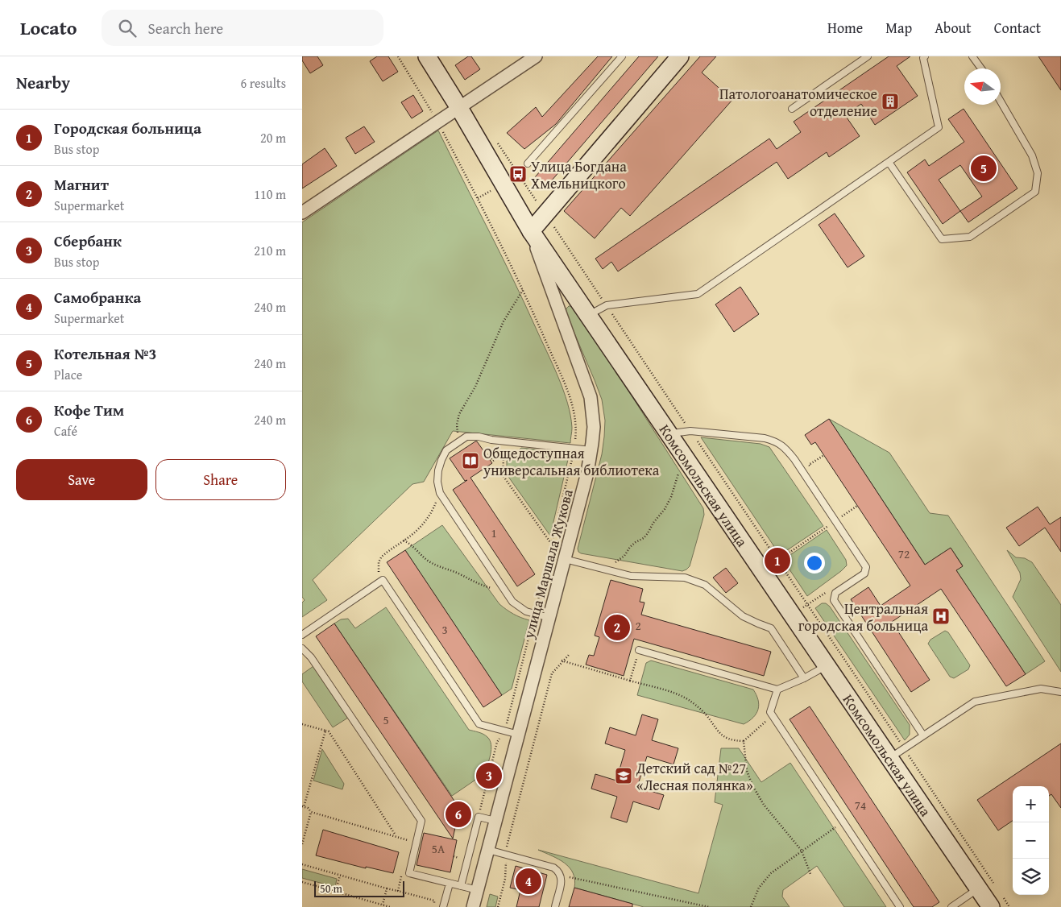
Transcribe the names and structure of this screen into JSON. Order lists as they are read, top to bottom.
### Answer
{
  "streets": {
    "street": ["Комсомольская улица", "улица Маршала Жукова"]
  },
  "crossings": [
    ["Комсомольская улица", "улица Маршала Жукова"]
  ],
  "places": {
    "building": ["Патологоанатомическое отделение"],
    "bus stop": ["Улица Богдана Хмельницкого"],
    "library": ["Общедоступная универсальная библиотека"],
    "hospital": ["Центральная городская больница"],
    "school or university": ["Детский сад №27 «Лесная полянка»"]
  },
  "house_numbers": [
    "1",
    "72",
    "2",
    "3",
    "5",
    "74",
    "5А"
  ],
  "scale_bar": "50 m",
  "north": "left",
  "page": {
    "header": "Locato",
    "search": "Search here",
    "nav": [
      "Home",
      "Map",
      "About",
      "Contact"
    ],
    "heading": ["Nearby", "6 results"],
    "list": [
      {
        "mark": "1",
        "name": "Городская больница",
        "note": "Bus stop",
        "value": "20 m"
      },
      {
        "mark": "2",
        "name": "Магнит",
        "note": "Supermarket",
        "value": "110 m"
      },
      {
        "mark": "3",
        "name": "Сбербанк",
        "note": "Bus stop",
        "value": "210 m"
      },
      {
        "mark": "4",
        "name": "Самобранка",
        "note": "Supermarket",
        "value": "240 m"
      },
      {
        "mark": "5",
        "name": "Котельная №3",
        "note": "Place",
        "value": "240 m"
      },
      {
        "mark": "6",
        "name": "Кофе Тим",
        "note": "Café",
        "value": "240 m"
      }
    ],
    "pins": [
      "5",
      "1",
      "2",
      "3",
      "6",
      "4"
    ],
    "buttons": ["Save", "Share"],
    "map_buttons": ["+", "−"],
    "scale": "50 m"
  }
}
